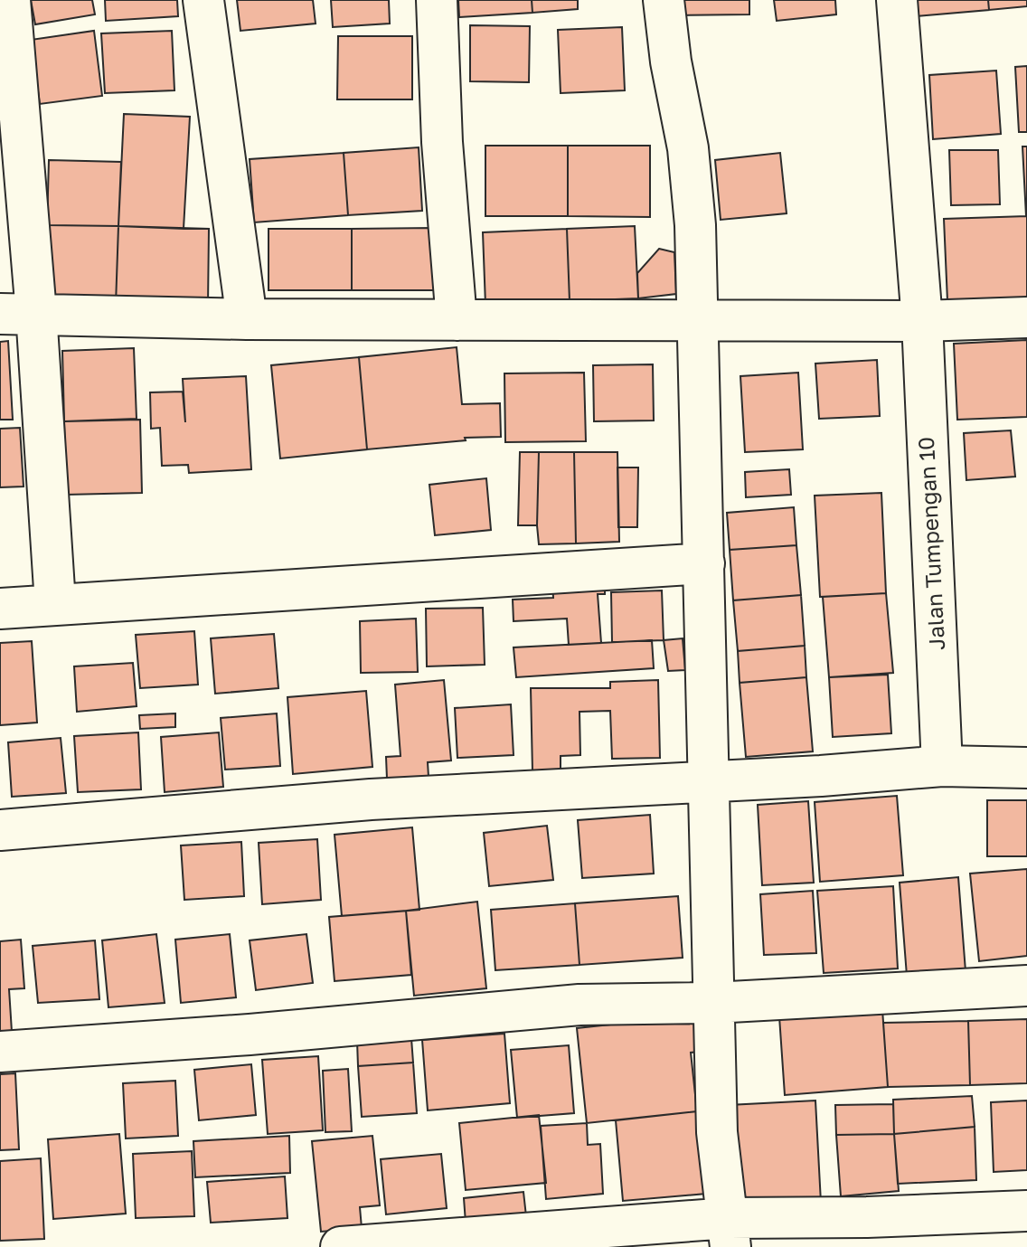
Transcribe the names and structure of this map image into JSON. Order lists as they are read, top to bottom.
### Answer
{
  "streets": {
    "street": ["Jalan Tumpengan 10"]
  }
}
